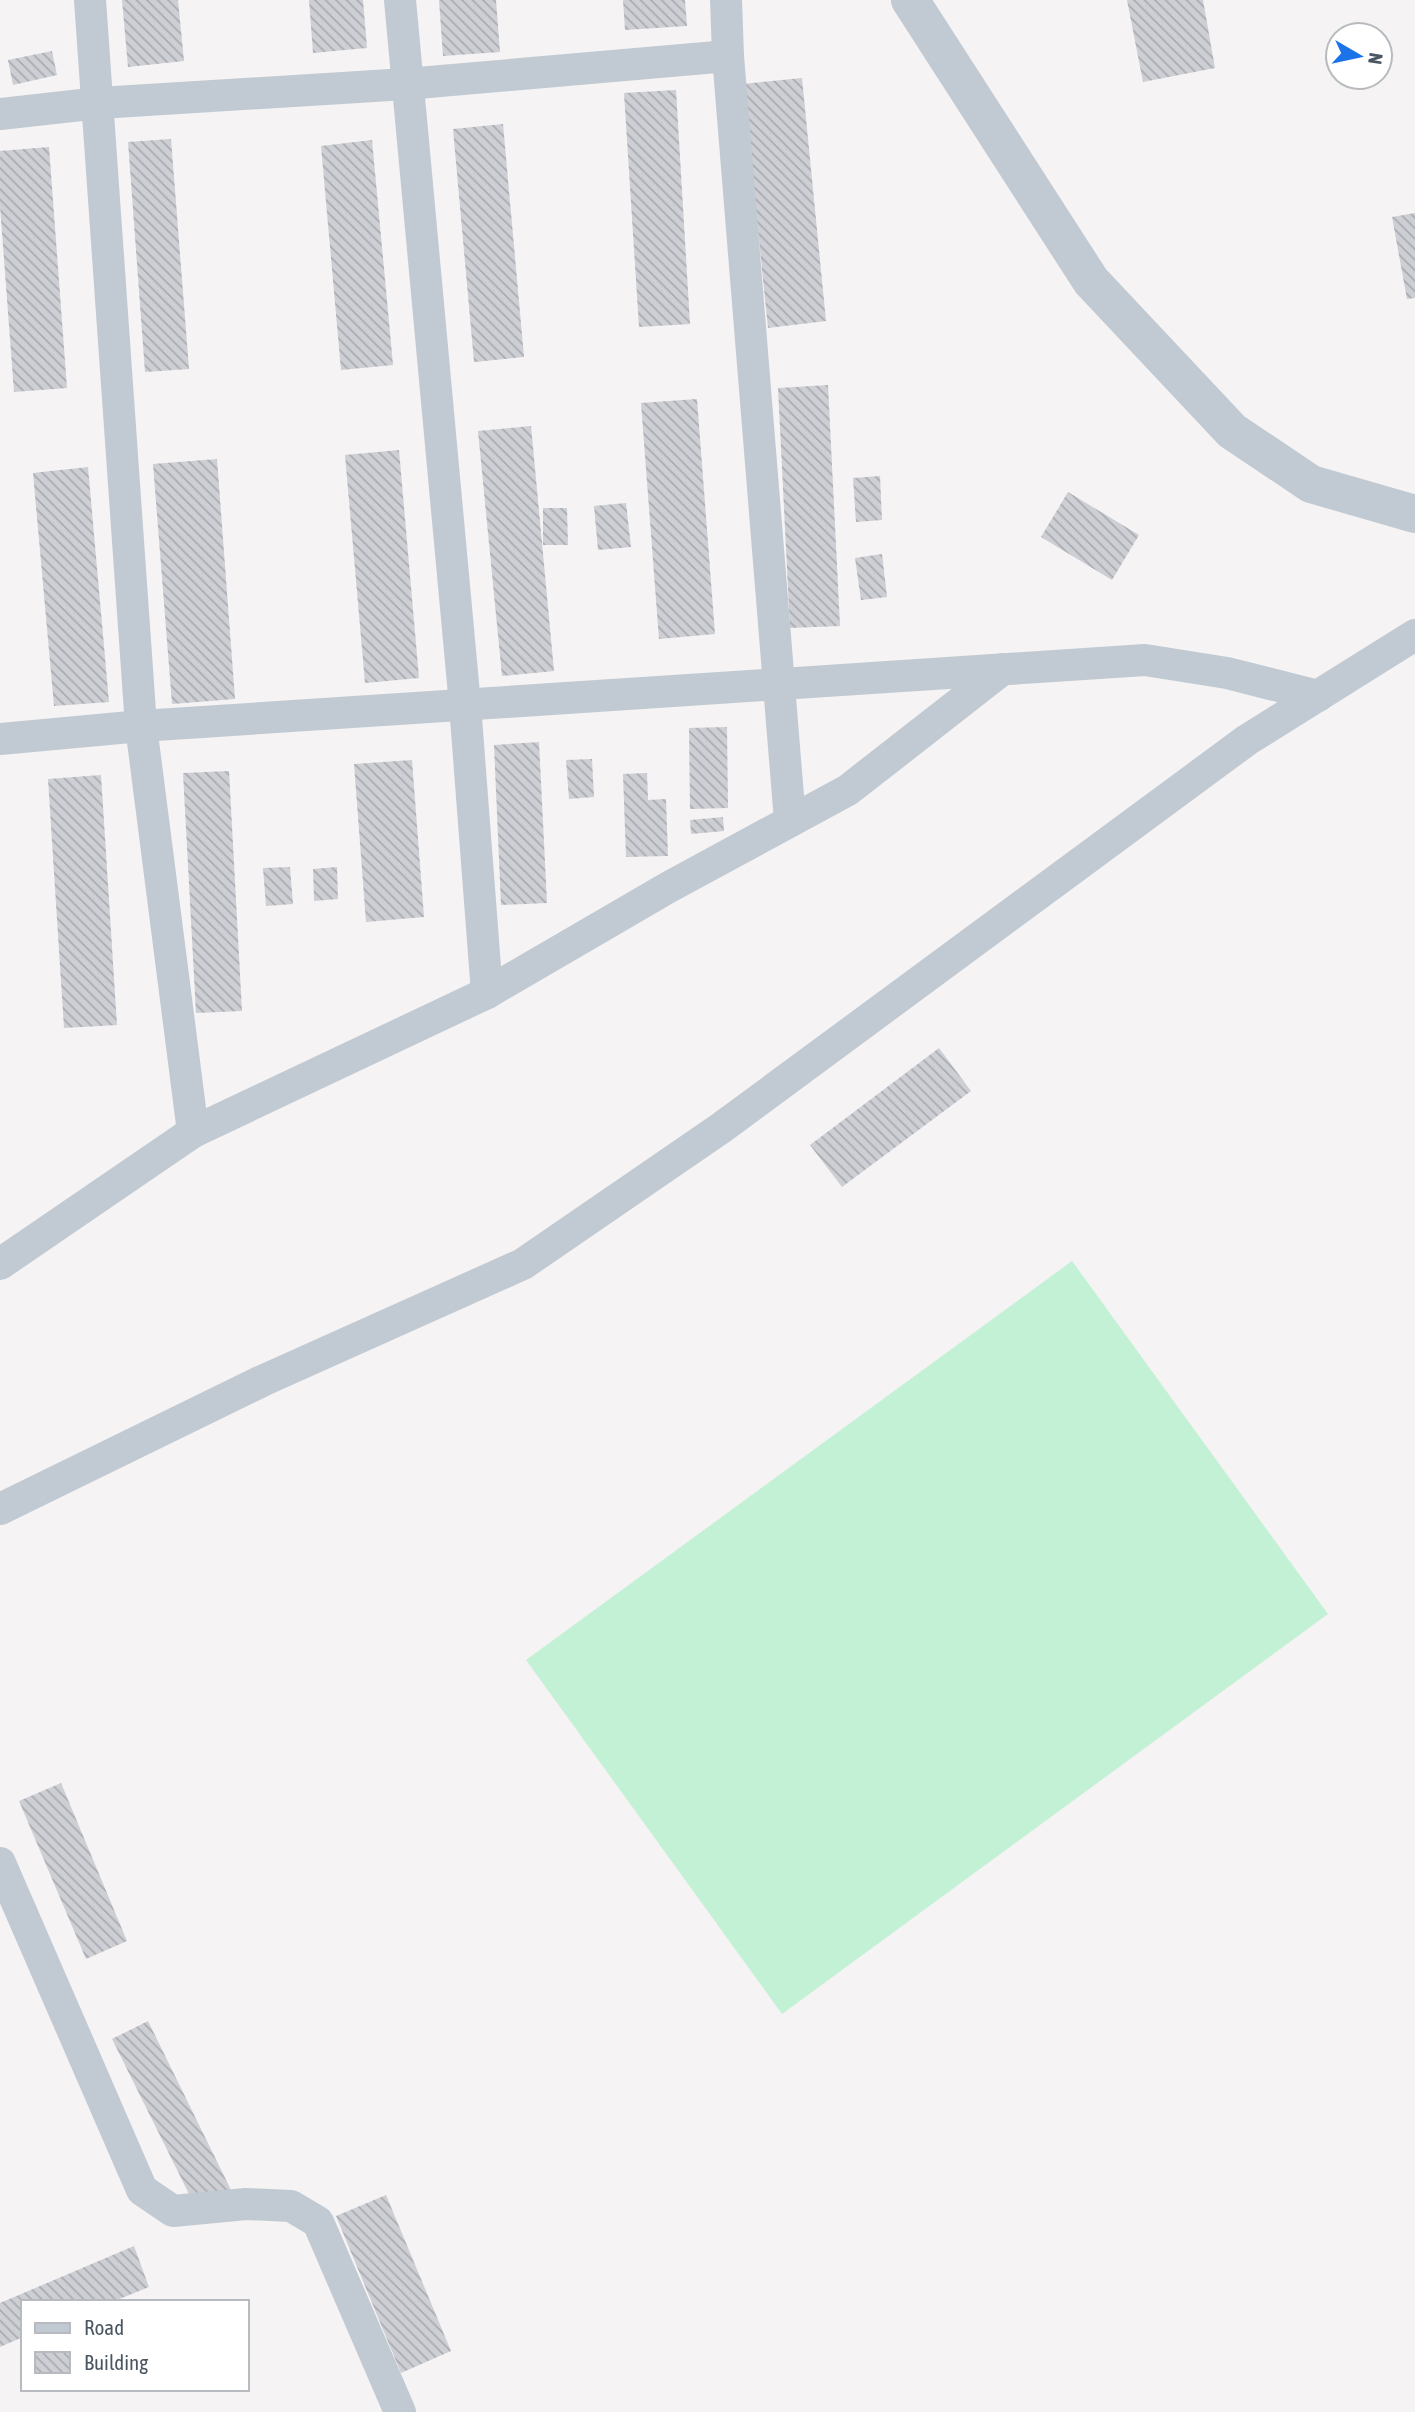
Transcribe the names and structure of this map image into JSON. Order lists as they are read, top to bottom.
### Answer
{
  "legend": ["Road", "Building"],
  "north": "right"
}
